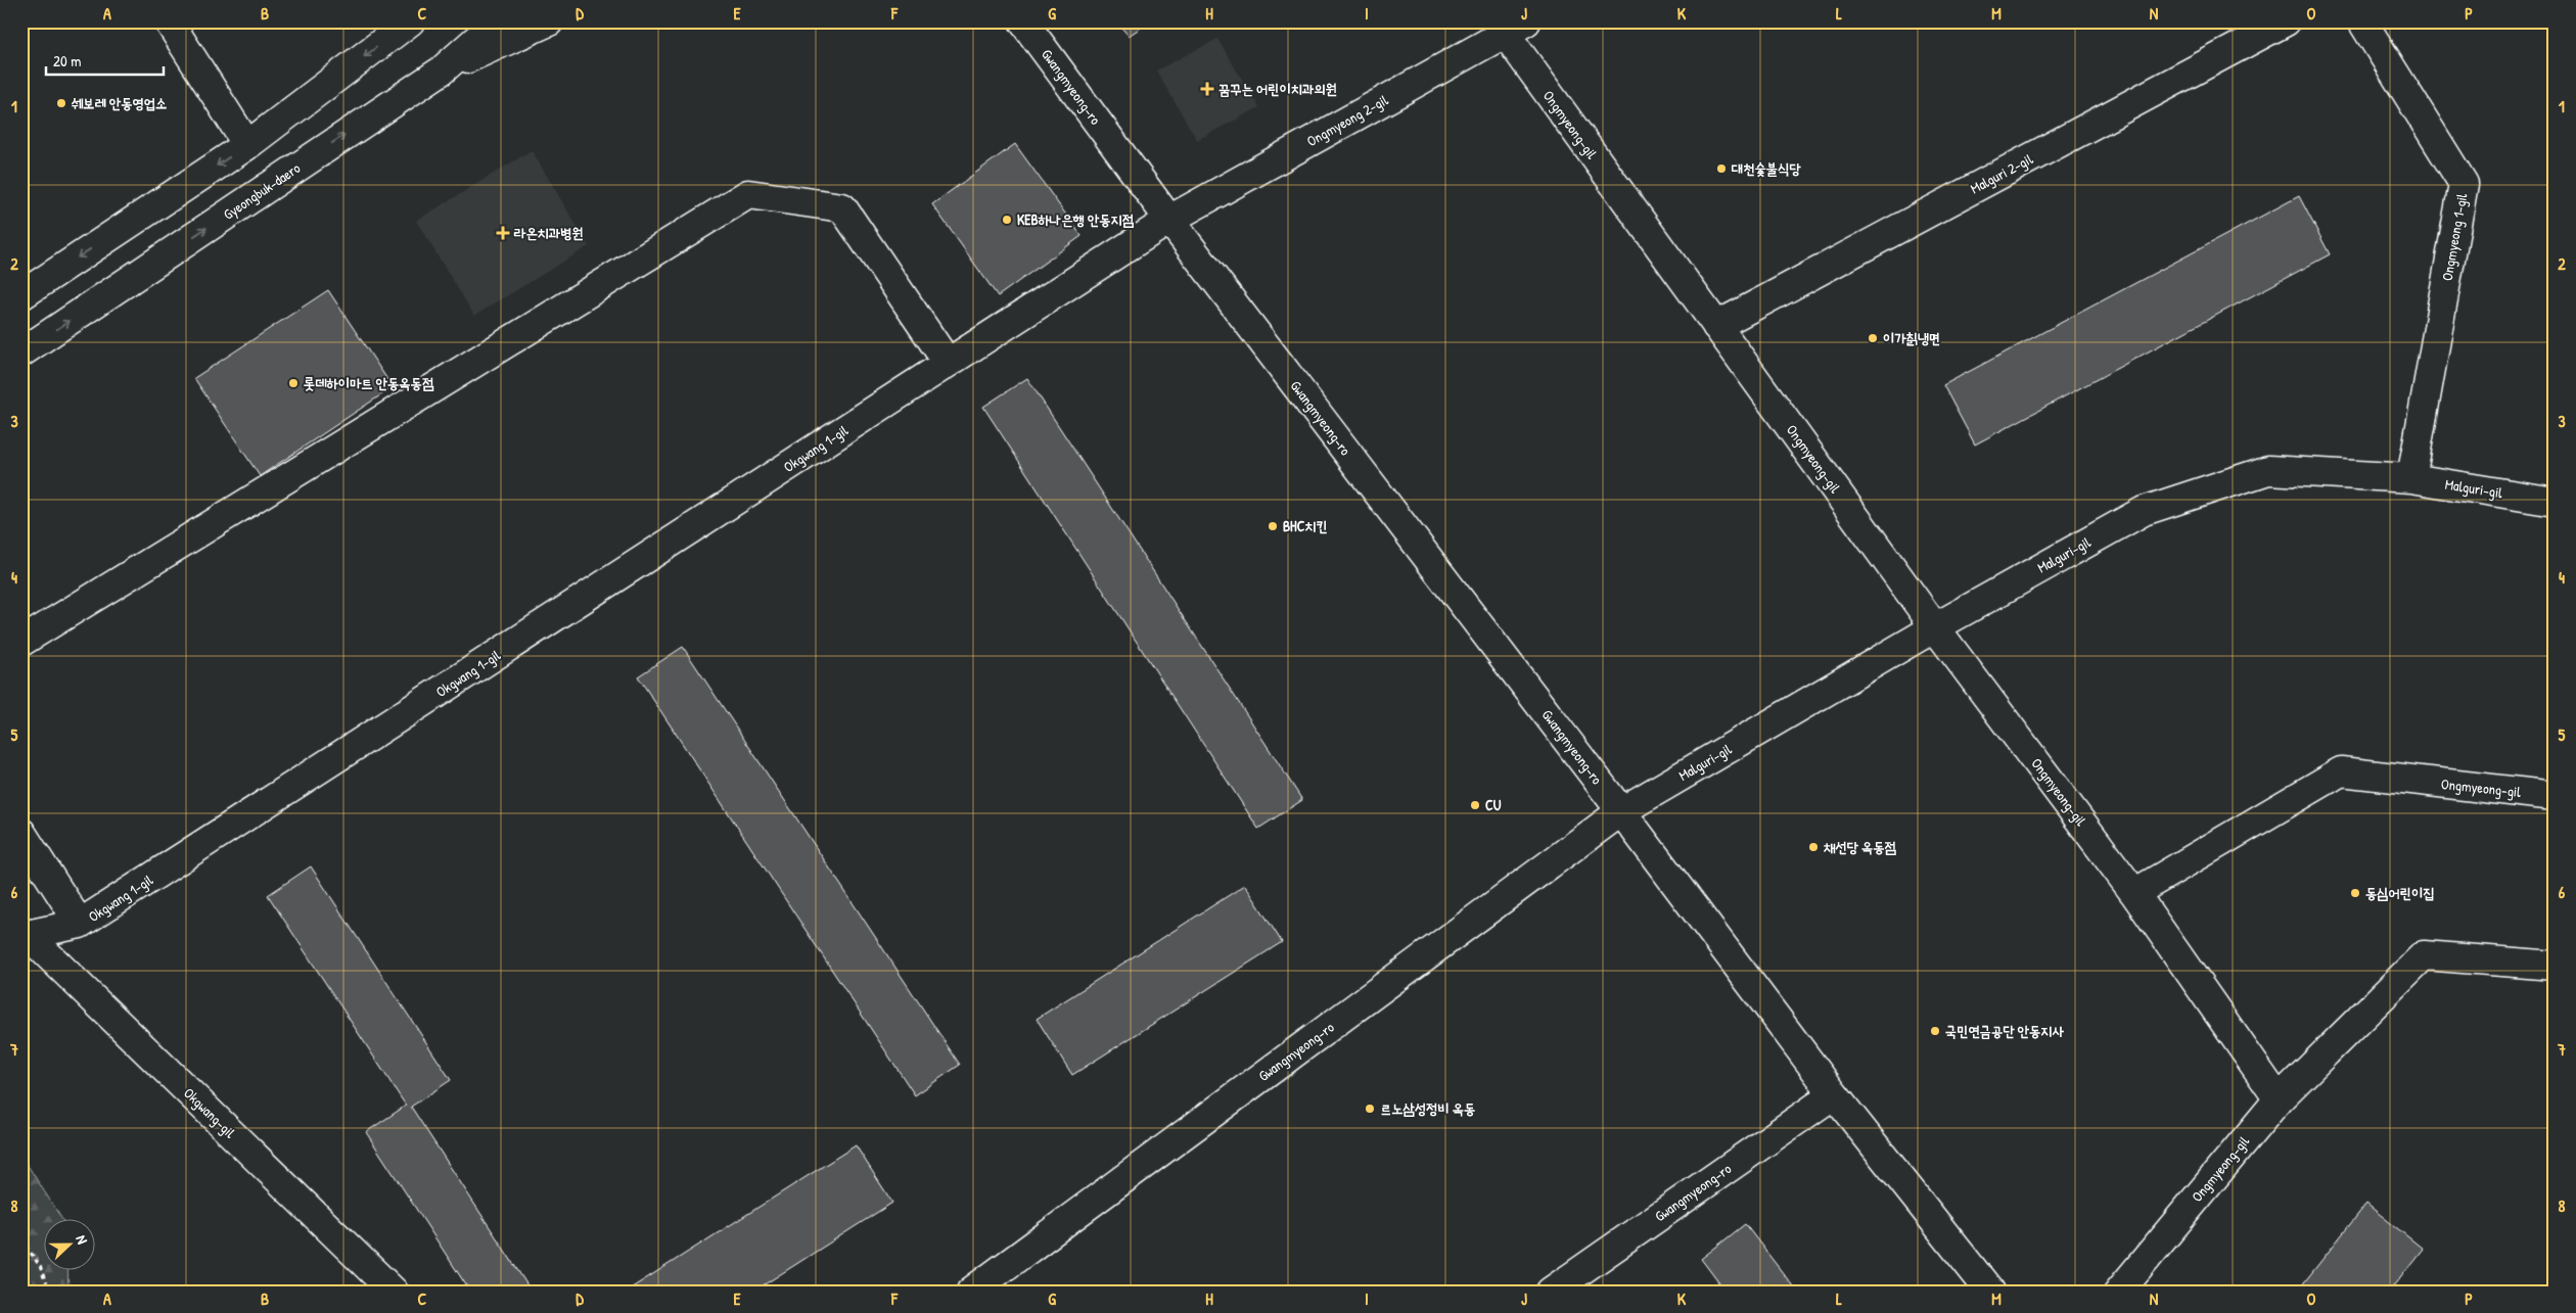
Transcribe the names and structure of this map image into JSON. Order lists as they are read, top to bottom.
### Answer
{
  "streets": {
    "street": [
      "Gwangmyeong-ro",
      "Ongmyeong 2-gil",
      "Ongmyeong-gil",
      "Malguri 2-gil",
      "Gyeongbuk-daero",
      "Ongmyeong 1-gil",
      "Okgwang 1-gil",
      "Malguri-gil",
      "Okgwang-gil"
    ]
  },
  "crossings": [
    ["Gwangmyeong-ro", "Ongmyeong 2-gil"],
    ["Gwangmyeong-ro", "Okgwang 1-gil"],
    ["Gwangmyeong-ro", "Malguri-gil"],
    ["Ongmyeong 2-gil", "Ongmyeong-gil"],
    ["Ongmyeong 2-gil", "Okgwang 1-gil"],
    ["Ongmyeong-gil", "Malguri 2-gil"],
    ["Ongmyeong-gil", "Malguri-gil"],
    ["Ongmyeong 1-gil", "Malguri-gil"],
    ["Okgwang 1-gil", "Okgwang-gil"]
  ],
  "places": {
    "health": ["꿈꾸는 어린이치과의원", "라온치과병원"],
    "other": [
      "쉐보레 안동영업소",
      "대천숯불식당",
      "KEB하나은행 안동지점",
      "이가칡냉면",
      "롯데하이마트 안동옥동점",
      "BHC치킨",
      "CU",
      "채선당 옥동점",
      "동심어린이집",
      "국민연금공단 안동지사",
      "르노삼성정비 옥동"
    ]
  },
  "scale_bar": "20 m",
  "north": "right",
  "grid": {
    "columns": [
      "A",
      "B",
      "C",
      "D",
      "E",
      "F",
      "G",
      "H",
      "I",
      "J",
      "K",
      "L",
      "M",
      "N",
      "O",
      "P"
    ],
    "rows": [
      "1",
      "2",
      "3",
      "4",
      "5",
      "6",
      "7",
      "8"
    ]
  }
}
